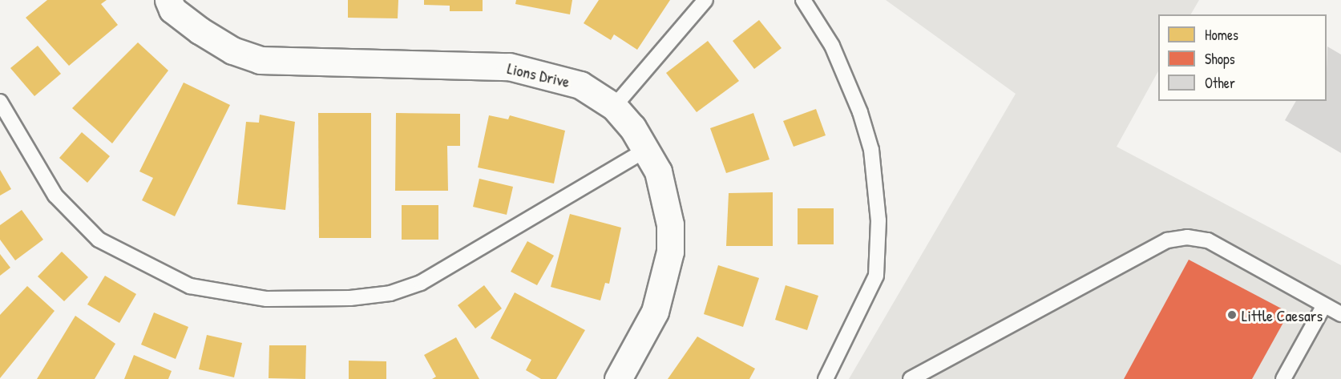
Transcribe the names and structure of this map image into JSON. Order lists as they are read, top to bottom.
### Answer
{
  "streets": {
    "street": ["Lions Drive"]
  },
  "places": ["Little Caesars"],
  "legend": ["Homes", "Shops", "Other"]
}
